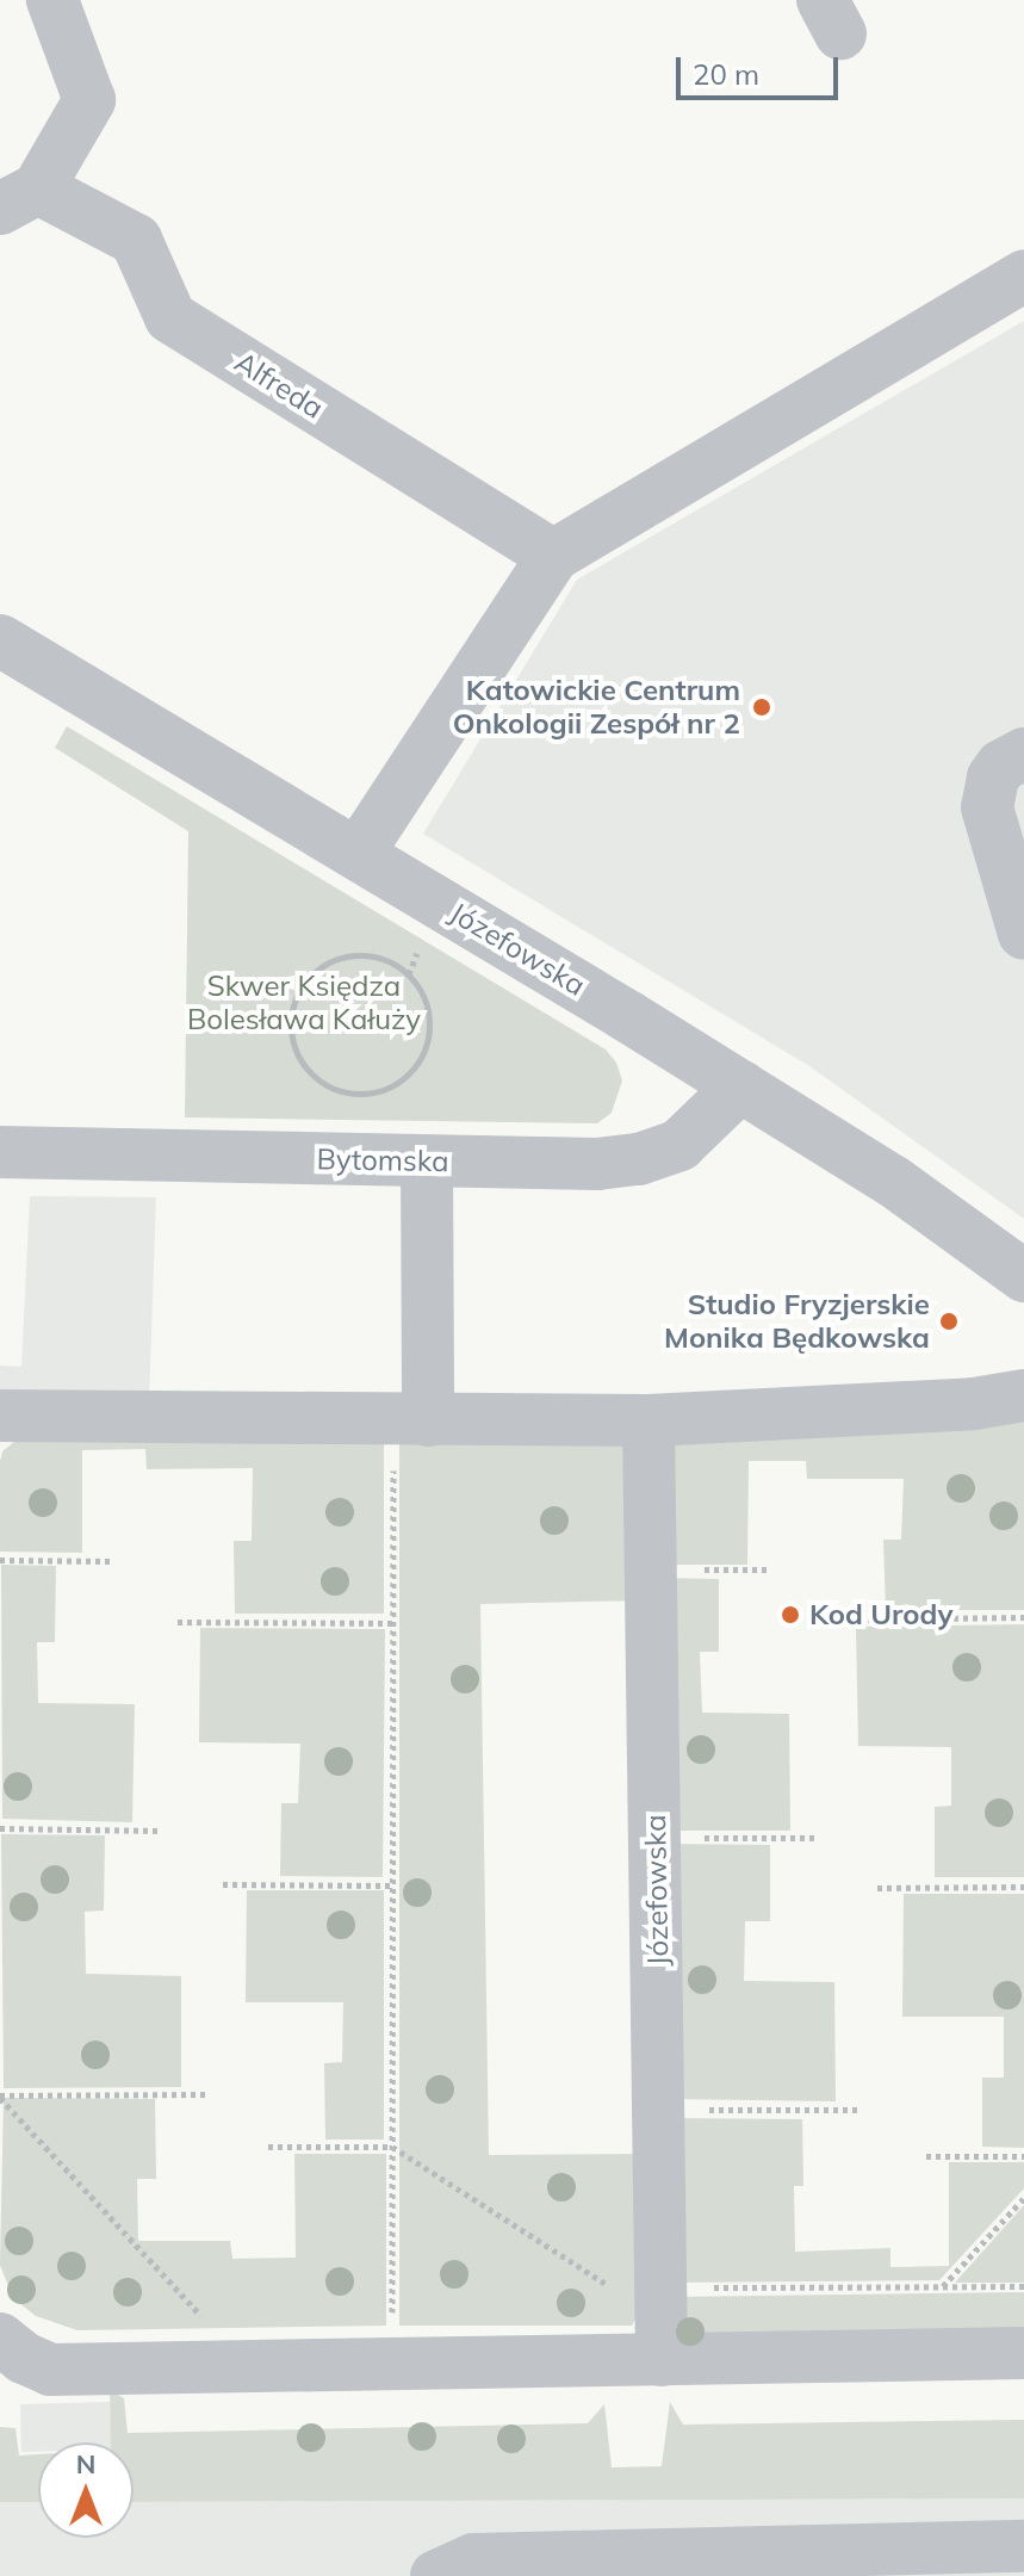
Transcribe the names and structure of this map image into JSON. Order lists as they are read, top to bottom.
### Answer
{
  "streets": {
    "street": ["Alfreda", "Józefowska", "Bytomska"]
  },
  "crossings": [
    ["Józefowska", "Bytomska"]
  ],
  "parks": ["Skwer Księdza Bolesława Kałuży"],
  "places": ["Katowickie Centrum Onkologii Zespół nr 2", "Studio Fryzjerskie Monika Będkowska", "Kod Urody"],
  "scale_bar": "20 m",
  "north": "top"
}
